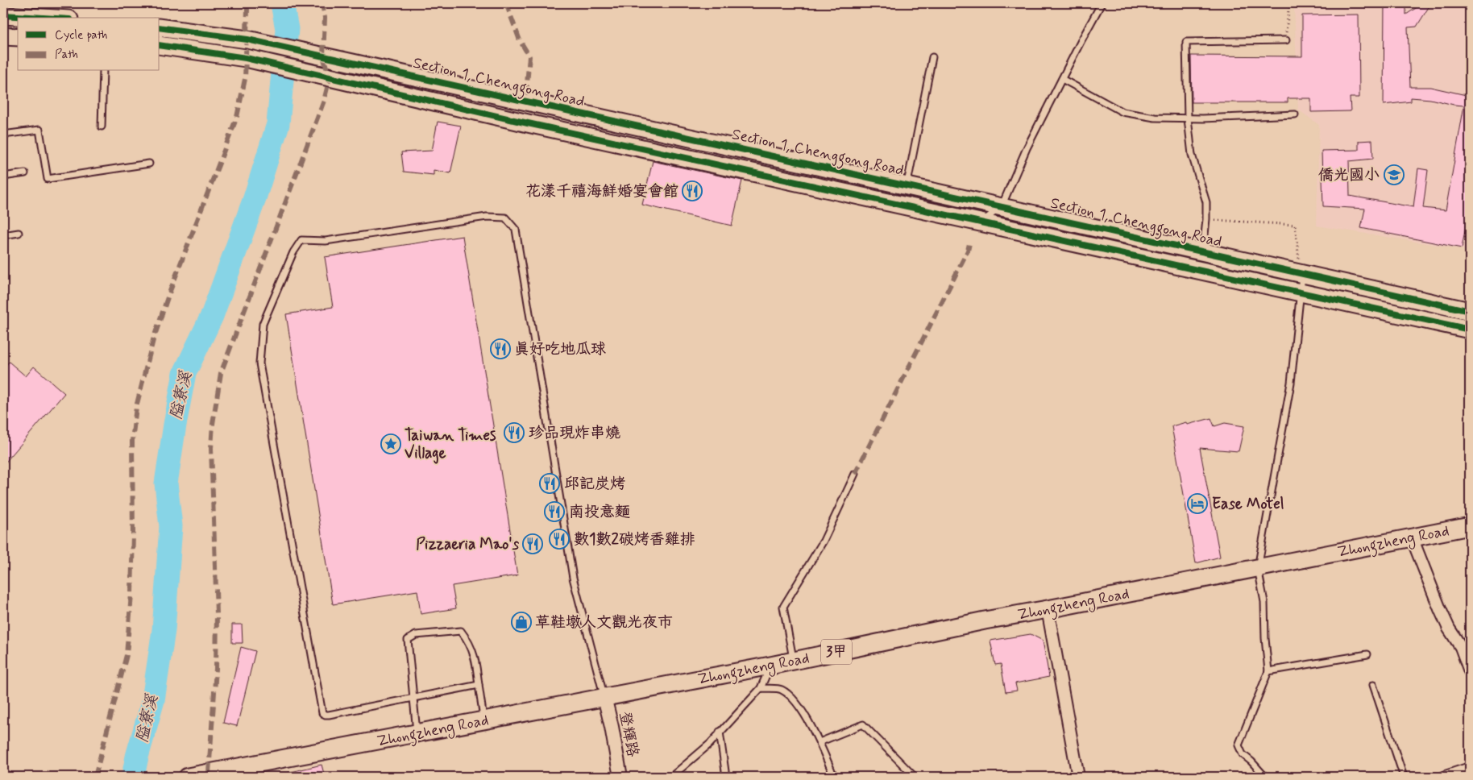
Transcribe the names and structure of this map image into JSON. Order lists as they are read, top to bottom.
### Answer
{
  "streets": {
    "main road": ["Section 1, Chenggong Road", "Zhongzheng Road", "3甲"],
    "street": ["登輝路"]
  },
  "crossings": [
    ["Zhongzheng Road", "登輝路"]
  ],
  "water": ["隘寮溪"],
  "places": {
    "school or university": ["僑光國小"],
    "restaurant": [
      "花漾千禧海鮮婚宴會館",
      "真好吃地瓜球",
      "珍品現炸串燒",
      "邱記炭烤",
      "南投意麵",
      "數1數2碳烤香雞排",
      "Pizzaeria Mao's"
    ],
    "place": ["Taiwan Times Village"],
    "hotel": ["Ease Motel"],
    "shop": ["草鞋墩人文觀光夜市"]
  },
  "legend": ["Cycle path", "Path"]
}
